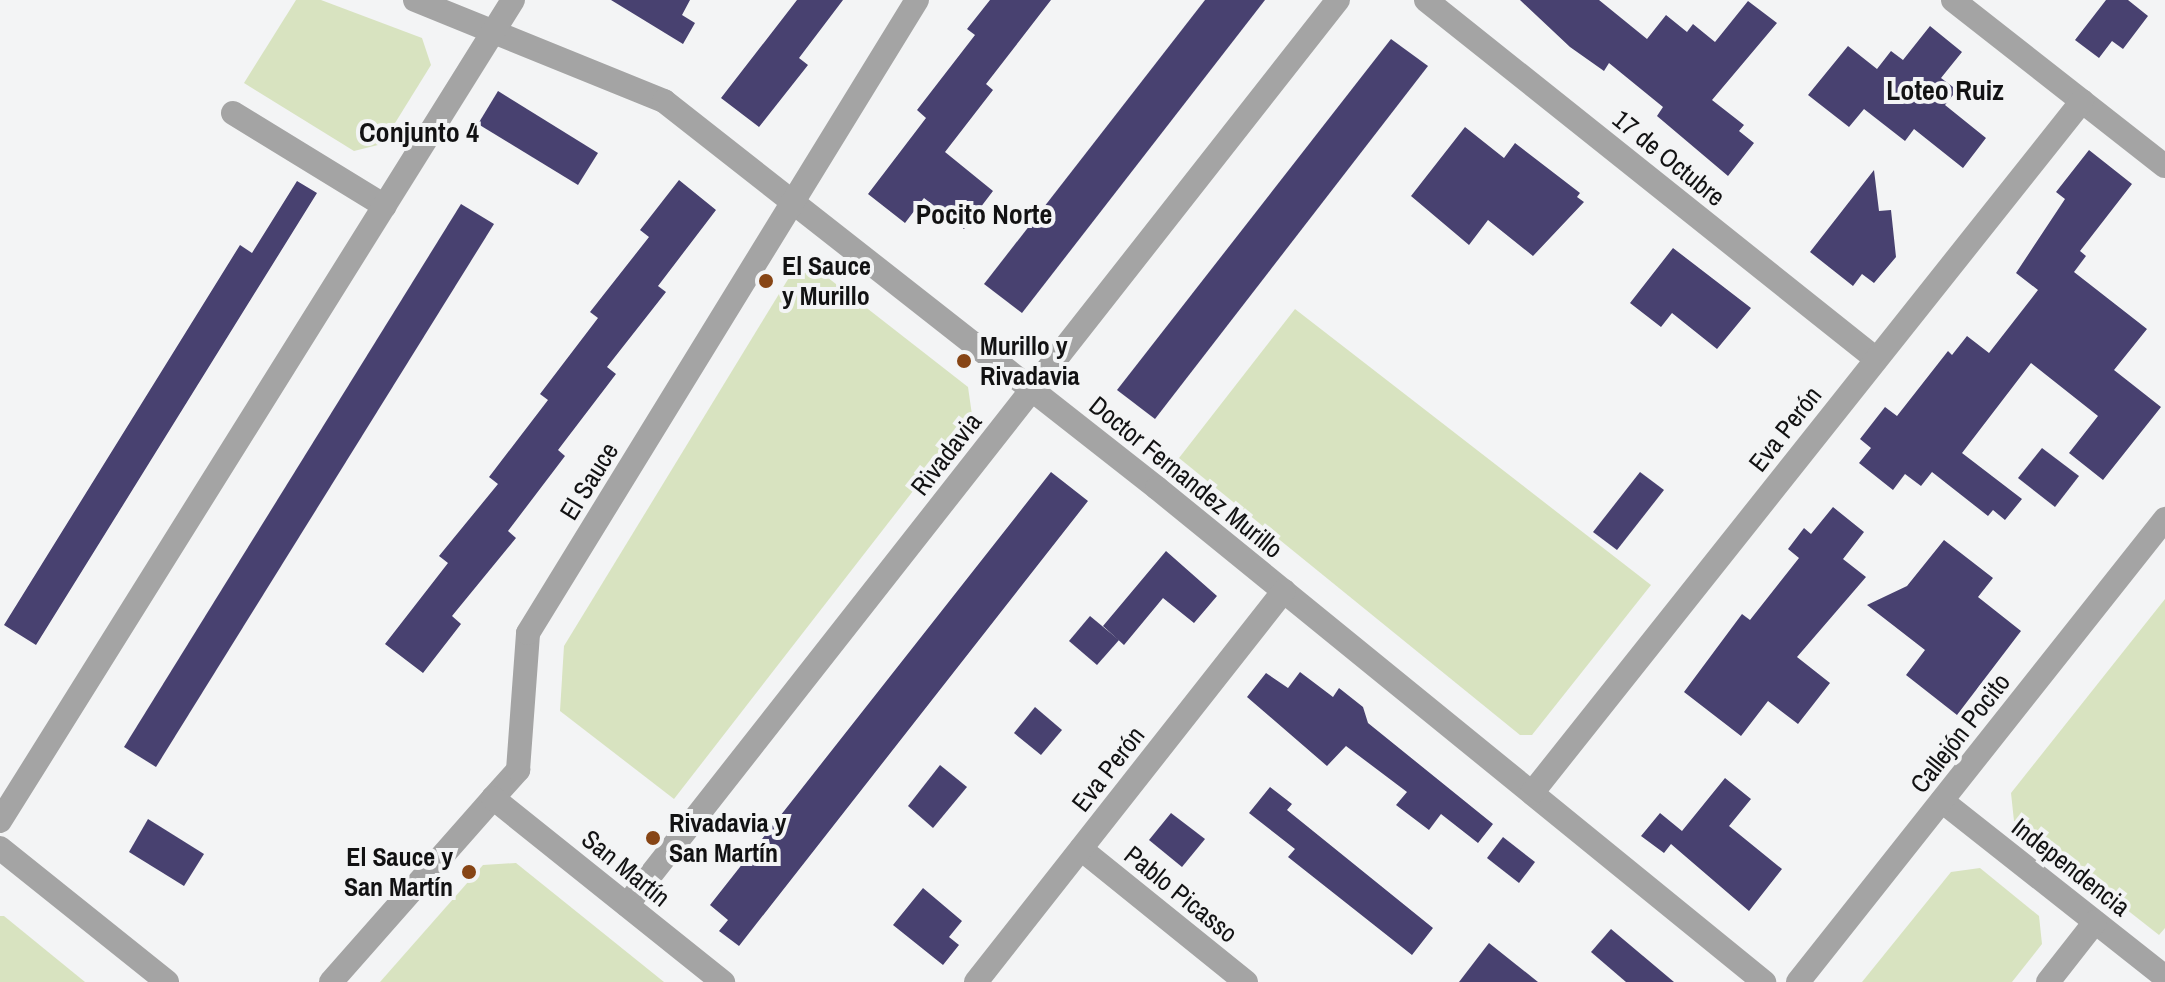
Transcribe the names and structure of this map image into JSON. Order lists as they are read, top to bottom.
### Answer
{
  "streets": {
    "street": [
      "17 de Octubre",
      "Eva Perón",
      "Rivadavia",
      "Doctor Fernandez Murillo",
      "El Sauce",
      "Callejón Pocito",
      "Independencia",
      "San Martín",
      "Pablo Picasso"
    ]
  },
  "crossings": [
    ["17 de Octubre", "Eva Perón"],
    ["Eva Perón", "Doctor Fernandez Murillo"],
    ["Eva Perón", "Pablo Picasso"],
    ["Rivadavia", "Doctor Fernandez Murillo"],
    ["Rivadavia", "San Martín"],
    ["Doctor Fernandez Murillo", "El Sauce"],
    ["El Sauce", "San Martín"],
    ["Callejón Pocito", "Independencia"]
  ],
  "districts": ["Loteo Ruiz", "Conjunto 4", "Pocito Norte"],
  "places": [
    "El Sauce y Murillo",
    "Murillo y Rivadavia",
    "Rivadavia y San Martín",
    "El Sauce y San Martín"
  ]
}
